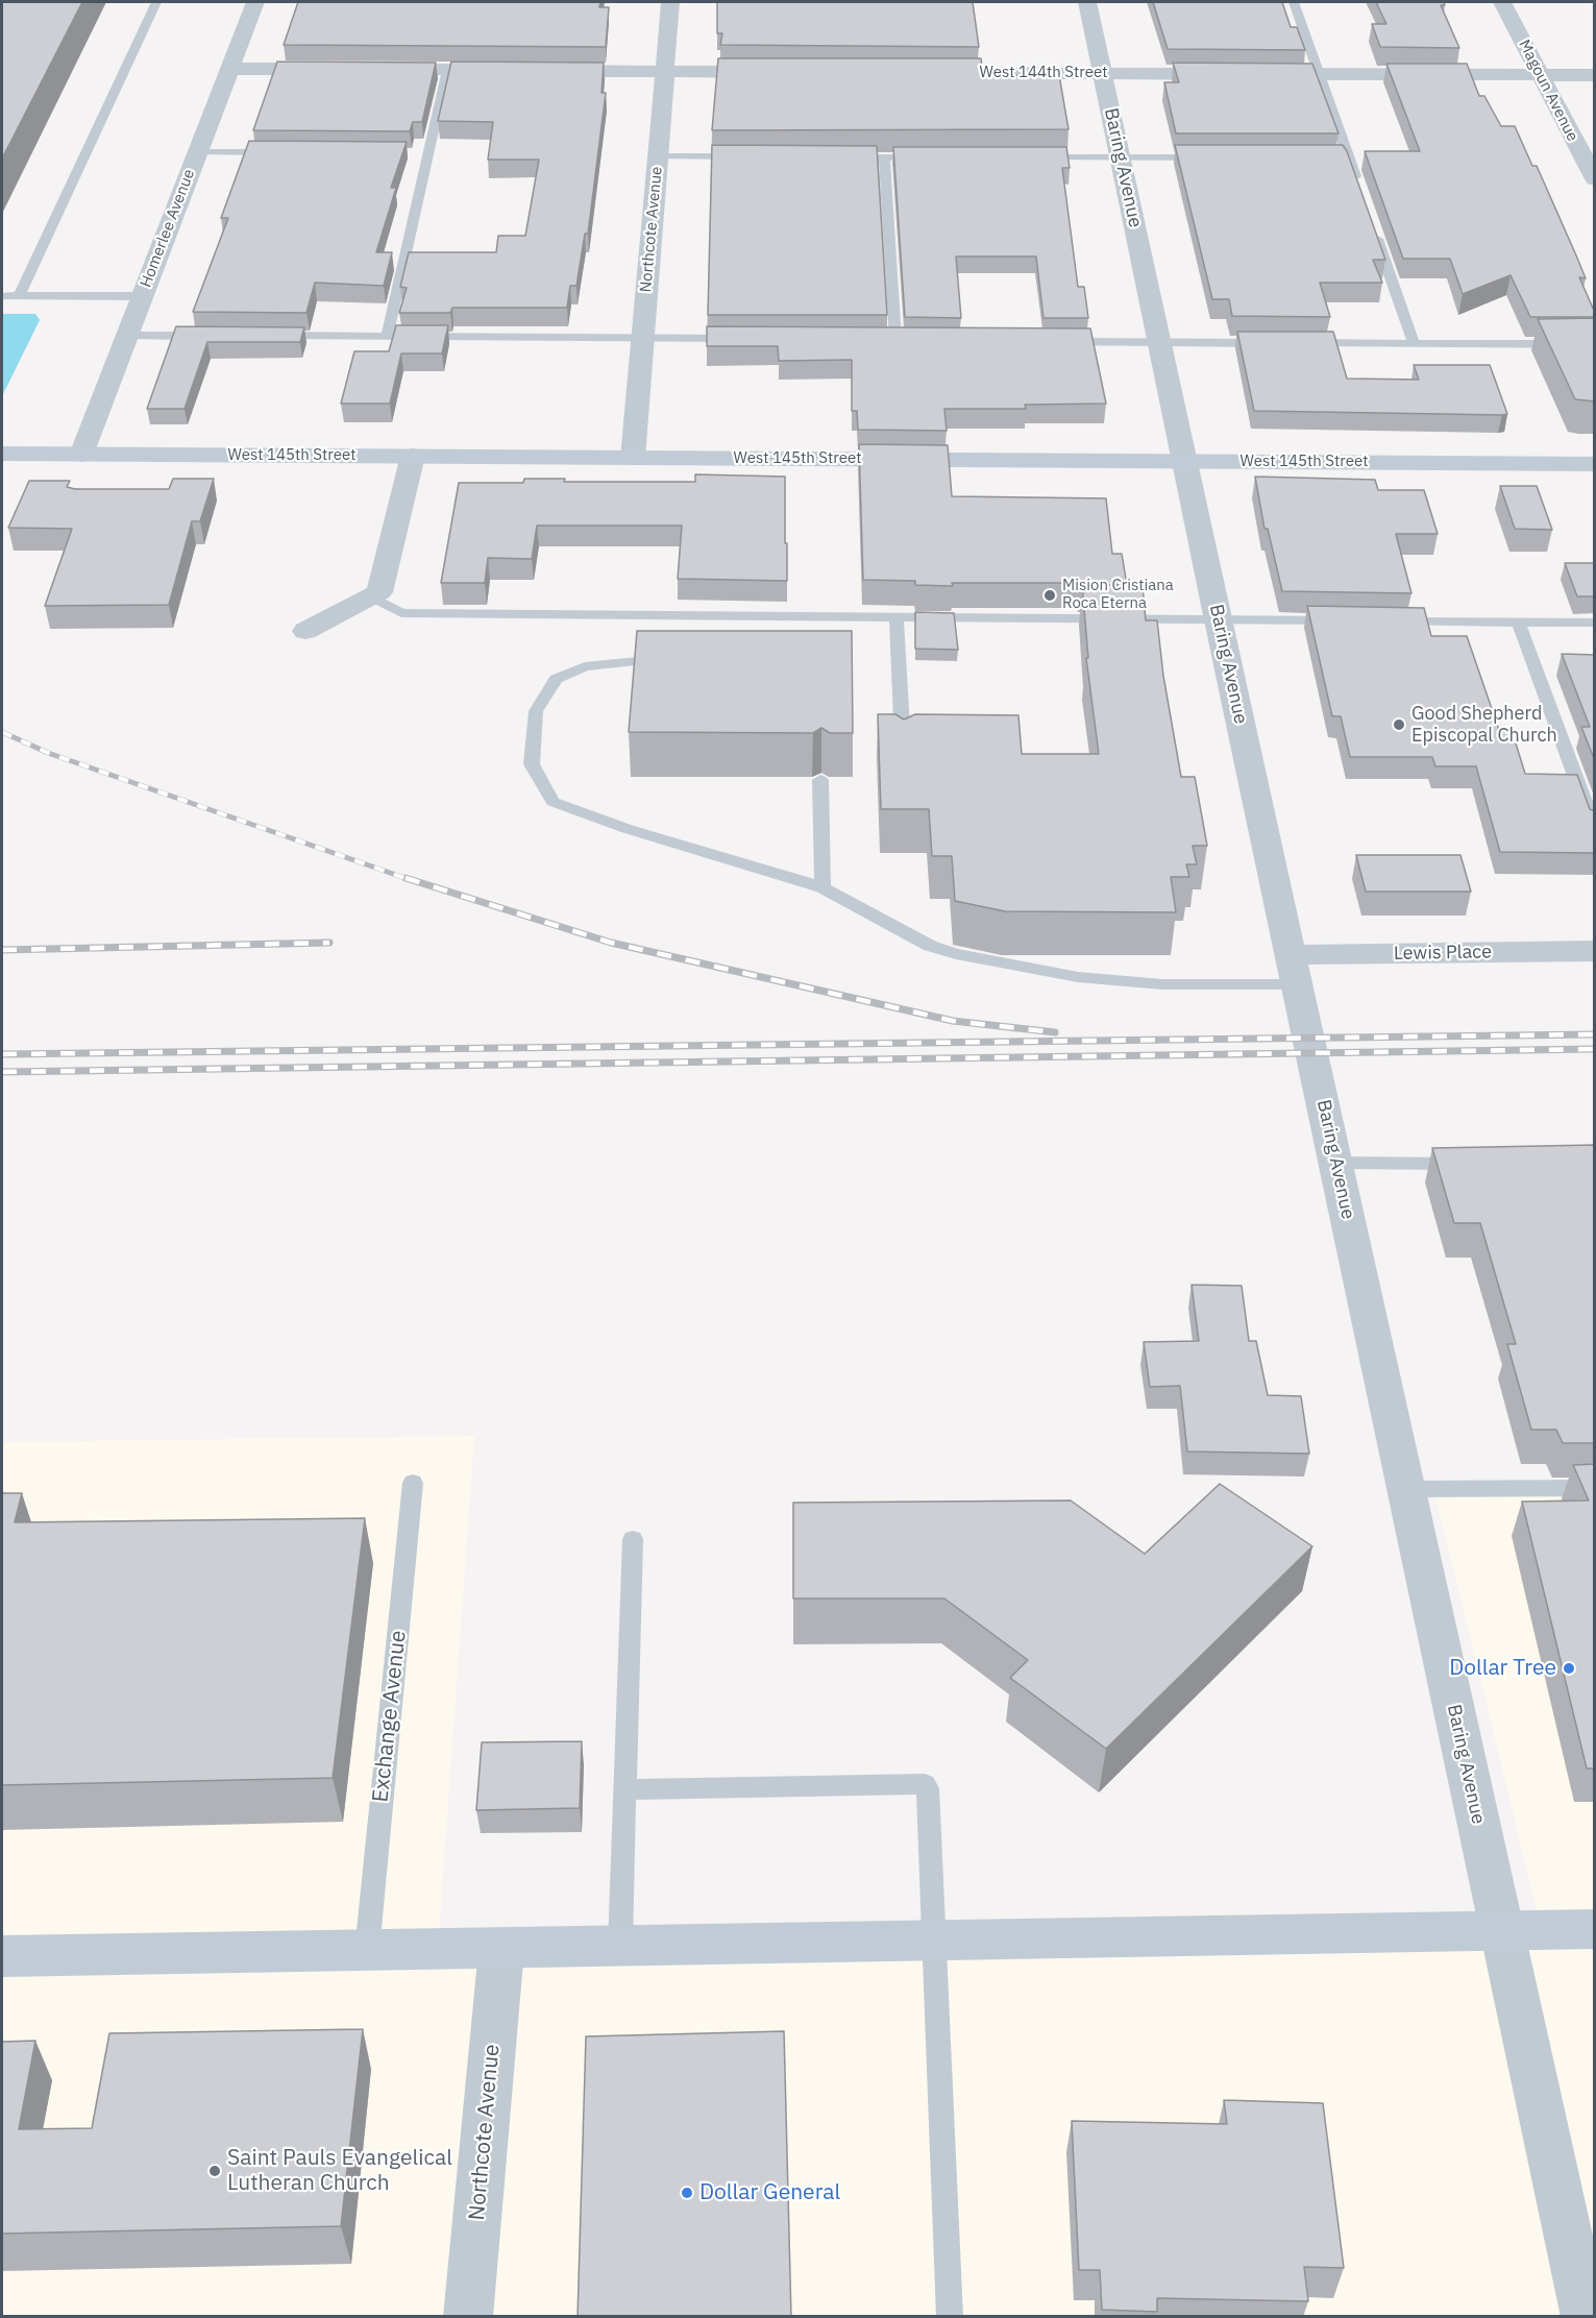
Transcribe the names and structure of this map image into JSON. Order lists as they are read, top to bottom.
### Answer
{
  "streets": {
    "street": [
      "West 144th Street",
      "Magoun Avenue",
      "Baring Avenue",
      "Homerlee Avenue",
      "Northcote Avenue",
      "West 145th Street",
      "Lewis Place"
    ],
    "lane": ["Exchange Avenue"]
  },
  "crossings": [
    ["West 144th Street", "Magoun Avenue"],
    ["West 144th Street", "Baring Avenue"],
    ["Baring Avenue", "West 145th Street"],
    ["Baring Avenue", "Lewis Place"],
    ["Homerlee Avenue", "West 145th Street"],
    ["Northcote Avenue", "West 145th Street"]
  ],
  "places": [
    "Mision Cristiana Roca Eterna",
    "Good Shepherd Episcopal Church",
    "Dollar Tree",
    "Saint Pauls Evangelical Lutheran Church",
    "Dollar General"
  ]
}
